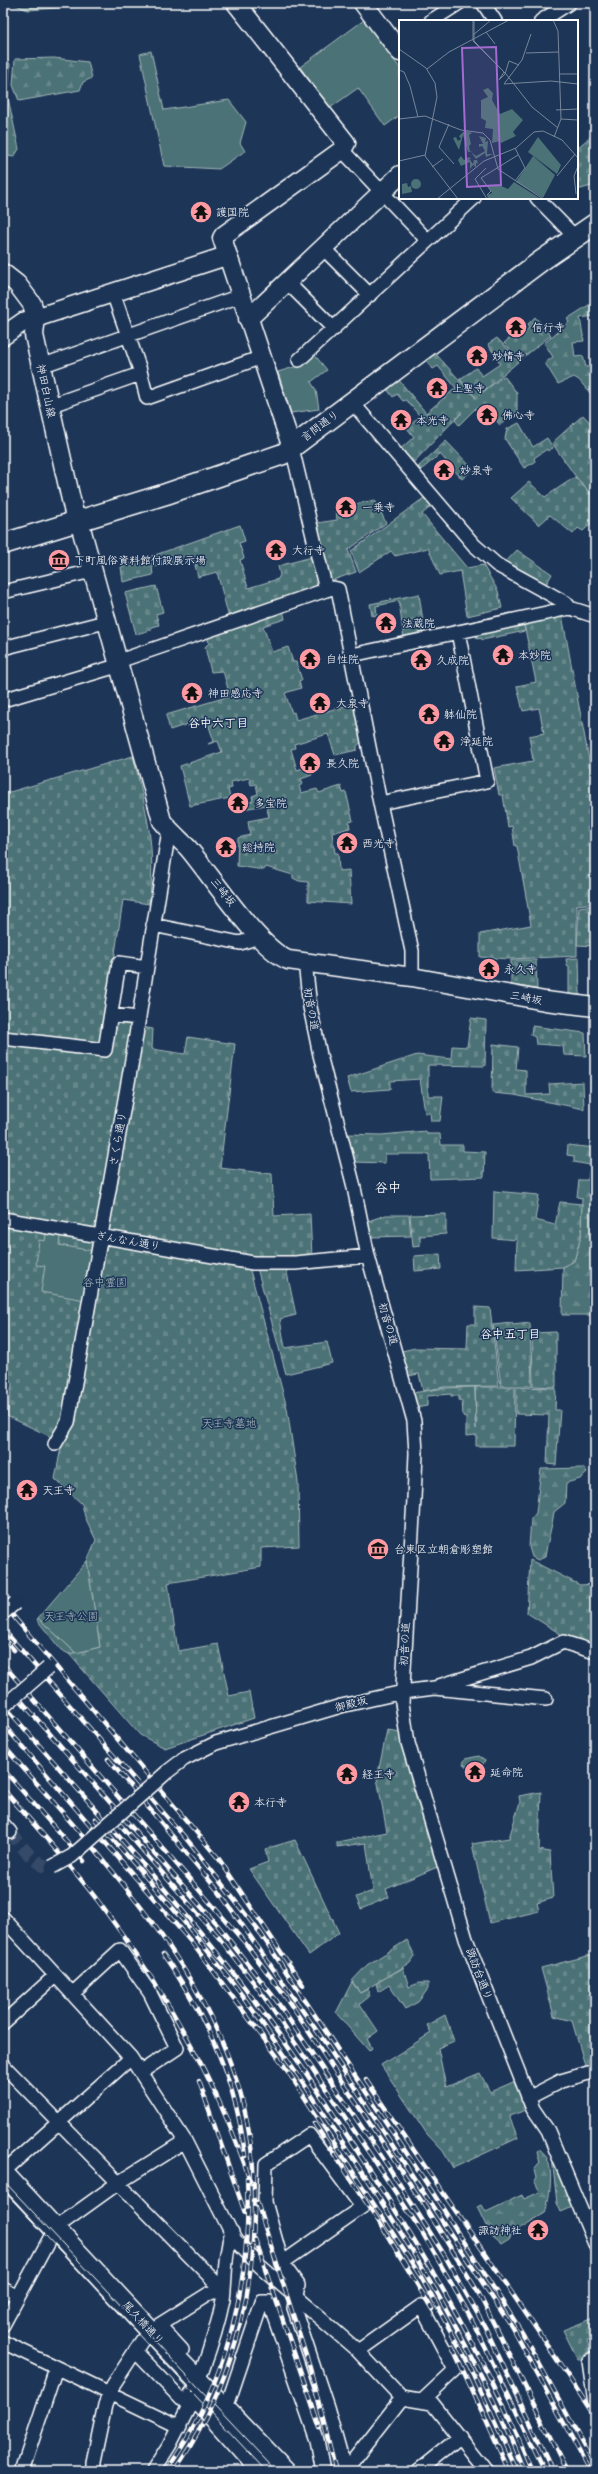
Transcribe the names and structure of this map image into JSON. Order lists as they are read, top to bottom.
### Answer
{
  "streets": {
    "main road": [
      "神田白山線",
      "言問通り",
      "三崎坂",
      "尾久橋通り"
    ],
    "street": [
      "初音の道",
      "さくら通り",
      "ぎんなん通り",
      "御殿坂",
      "諏訪台通り"
    ]
  },
  "crossings": [
    ["神田白山線", "言問通り"],
    ["神田白山線", "三崎坂"],
    ["言問通り", "三崎坂"],
    ["三崎坂", "初音の道"],
    ["三崎坂", "さくら通り"],
    ["初音の道", "ぎんなん通り"],
    ["初音の道", "御殿坂"],
    ["初音の道", "諏訪台通り"],
    ["さくら通り", "ぎんなん通り"],
    ["御殿坂", "諏訪台通り"]
  ],
  "districts": ["谷中六丁目", "谷中", "谷中五丁目"],
  "parks": ["谷中霊園", "天王寺墓地", "天王寺公園"],
  "places": {
    "temple": [
      "護国院",
      "信行寺",
      "妙情寺",
      "上聖寺",
      "佛心寺",
      "本光寺",
      "妙泉寺",
      "一乗寺",
      "大行寺",
      "法蔵院",
      "本妙院",
      "自性院",
      "久成院",
      "神田感応寺",
      "大泉寺",
      "躰仙院",
      "浄延院",
      "長久院",
      "多宝院",
      "西光寺",
      "総持院",
      "永久寺",
      "天王寺",
      "延命院",
      "経王寺",
      "本行寺",
      "諏訪神社"
    ],
    "museum": ["下町風俗資料館付設展示場", "台東区立朝倉彫塑館"]
  }
}
